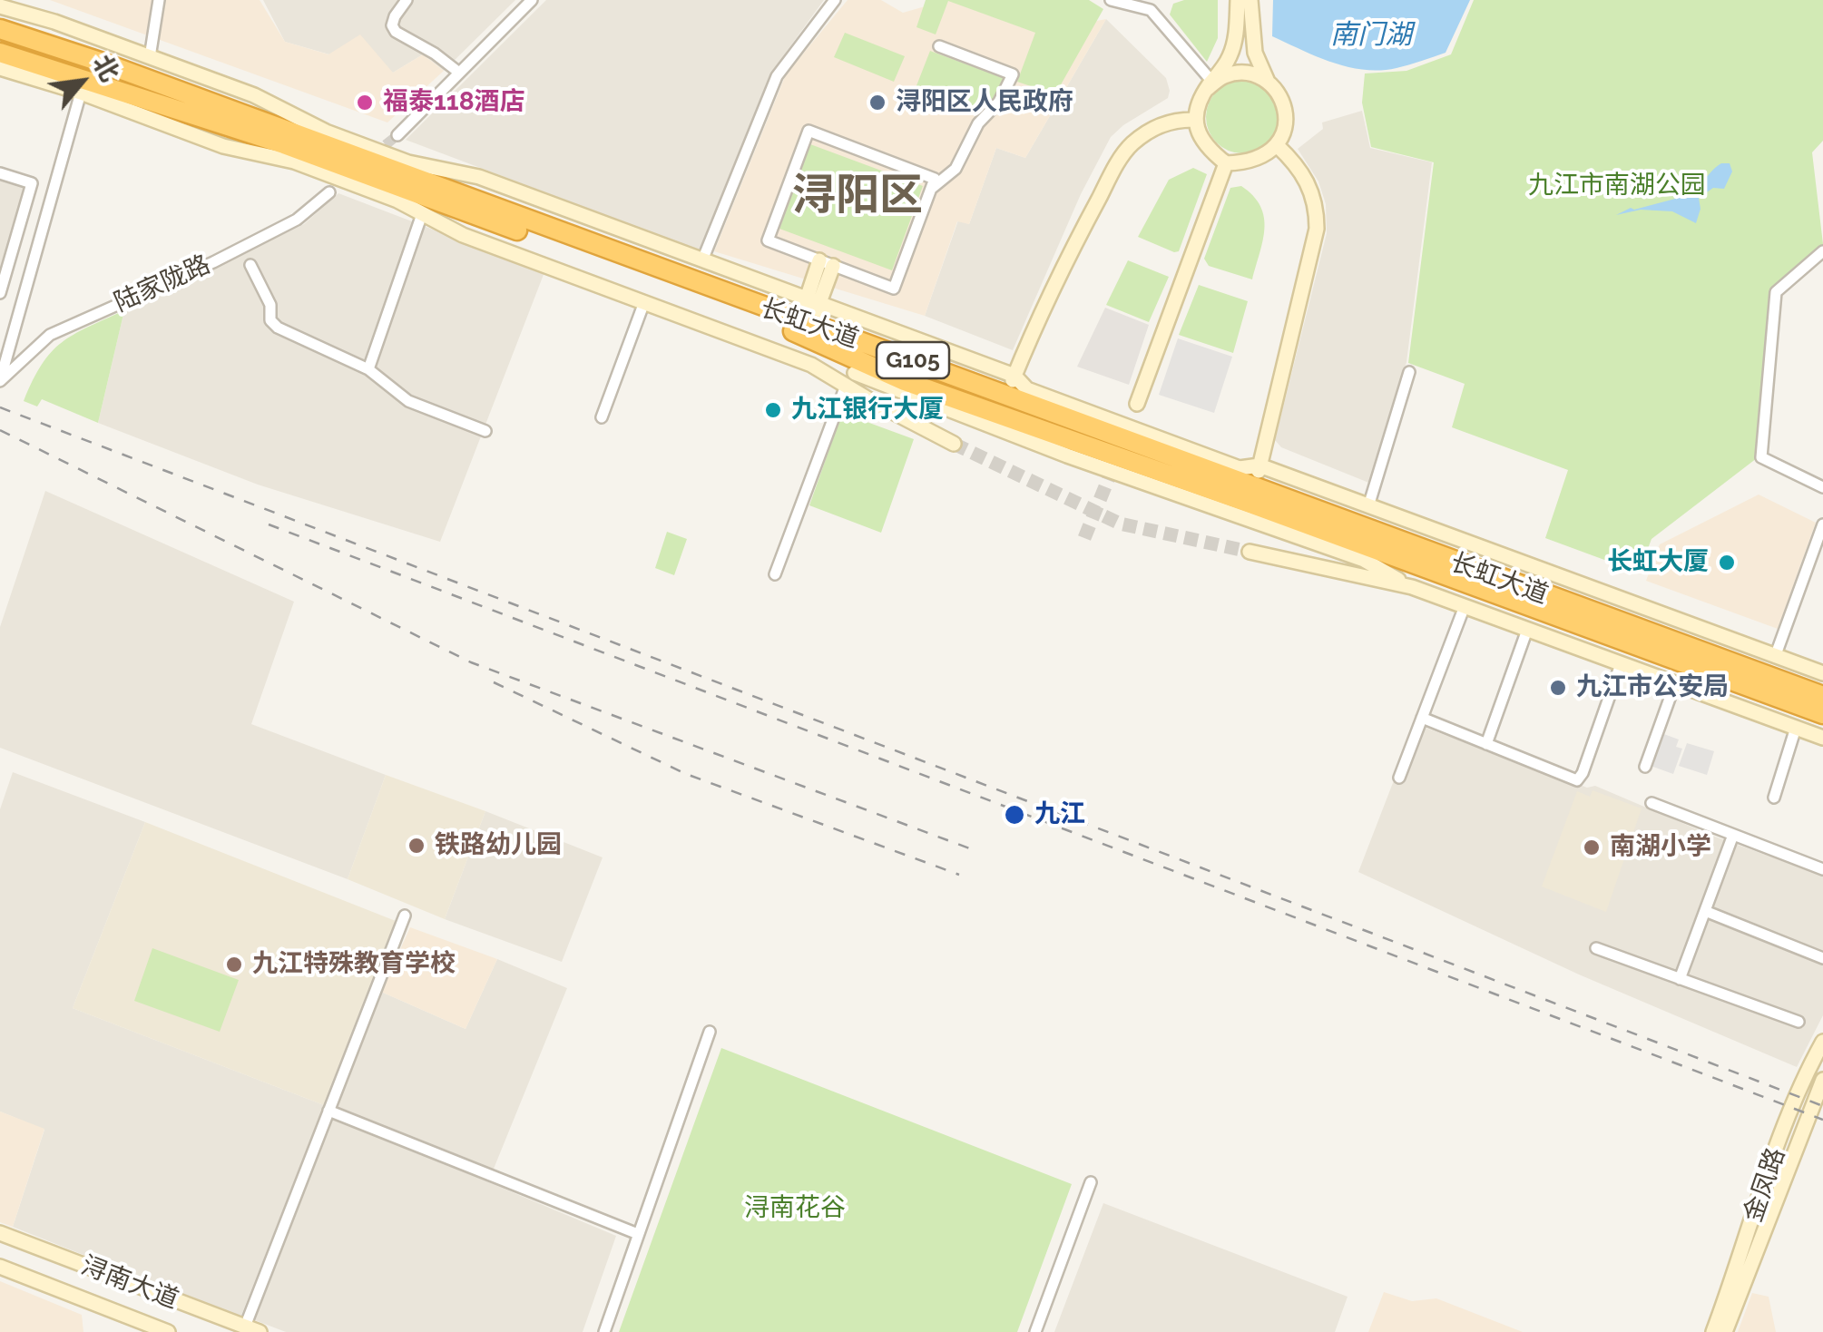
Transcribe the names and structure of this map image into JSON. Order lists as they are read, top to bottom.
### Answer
{
  "streets": {
    "highway": ["长虹大道", "G105"],
    "street": ["陆家陇路", "金凤路", "浔南大道"]
  },
  "districts": ["浔阳区"],
  "water": ["南门湖"],
  "parks": ["九江市南湖公园", "浔南花谷"],
  "places": [
    "福泰118酒店",
    "浔阳区人民政府",
    "九江银行大厦",
    "长虹大厦",
    "九江市公安局",
    "九江",
    "铁路幼儿园",
    "南湖小学",
    "九江特殊教育学校"
  ],
  "north": "top right"
}
